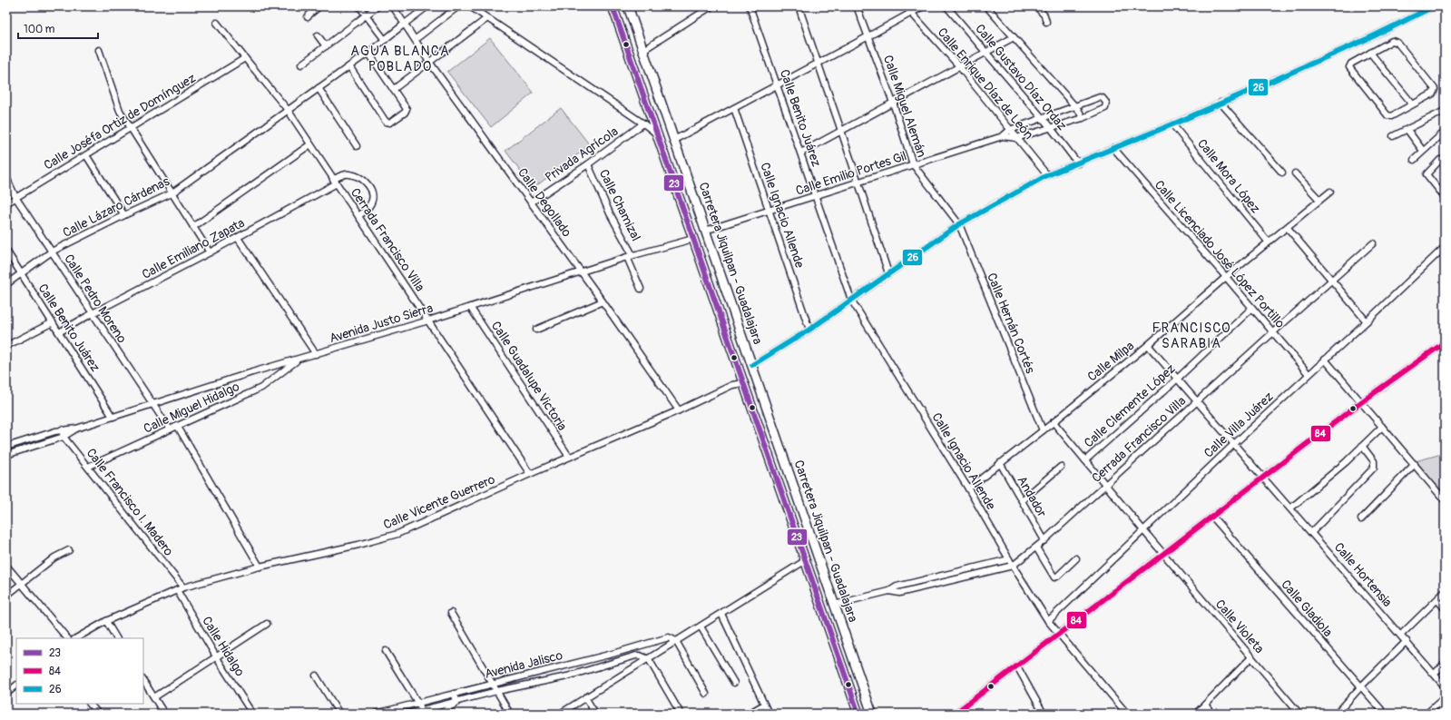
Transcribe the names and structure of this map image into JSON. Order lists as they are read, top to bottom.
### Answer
{
  "streets": {
    "highway": ["Carretera Jiquilpan - Guadalajara"],
    "street": [
      "Calle Gustavo Díaz Ordaz",
      "Calle Enrique Díaz de León",
      "Calle Miguel Alemán",
      "Calle Benito Juárez",
      "Calle Joséfa Ortiz de Domínguez",
      "Privada Agrícola",
      "Calle Emilio Portes Gil",
      "Calle Mora López",
      "Calle Degollado",
      "Calle Chamizal",
      "Calle Lázaro Cárdenas",
      "Calle Ignacio Allende",
      "Cerrada Francisco Villa",
      "Calle Emiliano Zapata",
      "Calle Licenciado José López Portillo",
      "Calle Pedro Moreno",
      "Avenida Justo Sierra",
      "Calle Hernán Cortés",
      "Calle Milpa",
      "Calle Guadalupe Victoria",
      "Calle Clemente López",
      "Calle Miguel Hidalgo",
      "Calle Villa Juárez",
      "Andador",
      "Calle Francisco I. Madero",
      "Calle Vicente Guerrero",
      "Calle Hortensia",
      "Calle Gladiola",
      "Calle Violeta",
      "Calle Hidalgo",
      "Avenida Jalisco"
    ]
  },
  "crossings": [
    ["Calle Gustavo Díaz Ordaz", "Calle Emilio Portes Gil"],
    ["Calle Enrique Díaz de León", "Calle Emilio Portes Gil"],
    ["Calle Miguel Alemán", "Calle Emilio Portes Gil"],
    ["Calle Miguel Alemán", "Calle Hernán Cortés"],
    ["Calle Benito Juárez", "Calle Emilio Portes Gil"],
    ["Calle Benito Juárez", "Calle Lázaro Cárdenas"],
    ["Calle Benito Juárez", "Calle Ignacio Allende"],
    ["Calle Benito Juárez", "Calle Emiliano Zapata"],
    ["Calle Benito Juárez", "Avenida Justo Sierra"],
    ["Calle Joséfa Ortiz de Domínguez", "Cerrada Francisco Villa"],
    ["Calle Joséfa Ortiz de Domínguez", "Calle Pedro Moreno"],
    ["Privada Agrícola", "Calle Degollado"],
    ["Privada Agrícola", "Calle Chamizal"],
    ["Calle Emilio Portes Gil", "Calle Ignacio Allende"],
    ["Calle Emilio Portes Gil", "Carretera Jiquilpan - Guadalajara"],
    ["Calle Mora López", "Calle Milpa"],
    ["Calle Degollado", "Avenida Justo Sierra"],
    ["Calle Degollado", "Calle Vicente Guerrero"],
    ["Calle Chamizal", "Avenida Justo Sierra"],
    ["Calle Lázaro Cárdenas", "Cerrada Francisco Villa"],
    ["Calle Lázaro Cárdenas", "Calle Pedro Moreno"],
    ["Calle Ignacio Allende", "Cerrada Francisco Villa"],
    ["Calle Ignacio Allende", "Calle Milpa"],
    ["Calle Ignacio Allende", "Calle Villa Juárez"],
    ["Cerrada Francisco Villa", "Calle Emiliano Zapata"],
    ["Cerrada Francisco Villa", "Calle Licenciado José López Portillo"],
    ["Cerrada Francisco Villa", "Carretera Jiquilpan - Guadalajara"],
    ["Cerrada Francisco Villa", "Avenida Justo Sierra"],
    ["Cerrada Francisco Villa", "Andador"],
    ["Cerrada Francisco Villa", "Calle Vicente Guerrero"],
    ["Calle Emiliano Zapata", "Calle Pedro Moreno"],
    ["Calle Licenciado José López Portillo", "Calle Milpa"],
    ["Calle Licenciado José López Portillo", "Calle Clemente López"],
    ["Calle Licenciado José López Portillo", "Calle Villa Juárez"],
    ["Carretera Jiquilpan - Guadalajara", "Avenida Justo Sierra"],
    ["Carretera Jiquilpan - Guadalajara", "Calle Vicente Guerrero"],
    ["Calle Pedro Moreno", "Avenida Justo Sierra"],
    ["Calle Pedro Moreno", "Calle Miguel Hidalgo"],
    ["Avenida Justo Sierra", "Calle Guadalupe Victoria"],
    ["Avenida Justo Sierra", "Calle Miguel Hidalgo"],
    ["Avenida Justo Sierra", "Calle Francisco I. Madero"],
    ["Calle Hernán Cortés", "Calle Milpa"],
    ["Calle Milpa", "Andador"],
    ["Calle Guadalupe Victoria", "Calle Vicente Guerrero"],
    ["Calle Miguel Hidalgo", "Calle Francisco I. Madero"],
    ["Calle Francisco I. Madero", "Calle Vicente Guerrero"],
    ["Calle Vicente Guerrero", "Calle Hidalgo"]
  ],
  "districts": ["AGUA BLANCA POBLADO", "FRANCISCO SARABIA"],
  "lines": ["transit line 23", "transit line 26", "transit line 84"],
  "legend": ["23", "84", "26"],
  "scale_bar": "100 m"
}
